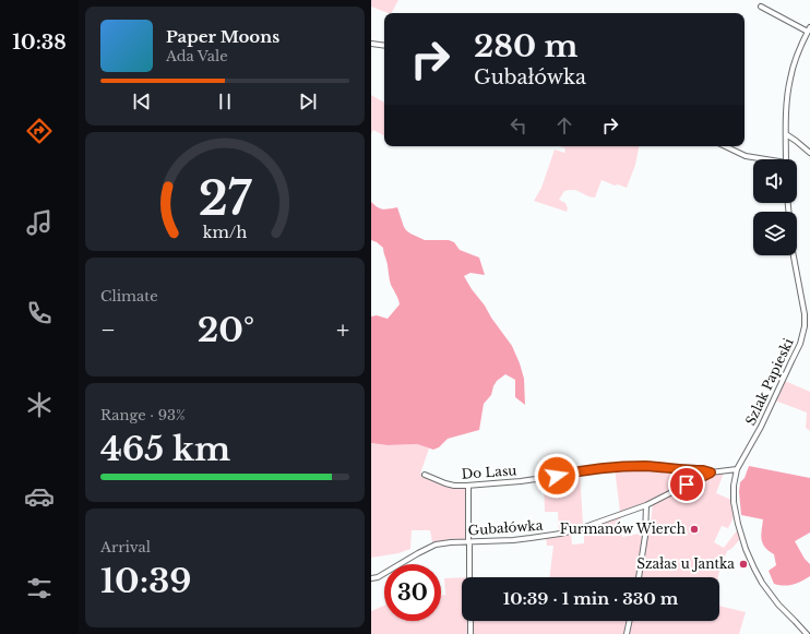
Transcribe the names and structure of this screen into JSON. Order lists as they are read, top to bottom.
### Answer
{
  "streets": {
    "street": ["Szlak Papieski", "Do Lasu", "Gubałówka"]
  },
  "crossings": [
    ["Szlak Papieski", "Gubałówka"],
    ["Do Lasu", "Gubałówka"]
  ],
  "places": ["Furmanów Wierch", "Szałas u Jantka"],
  "page": {
    "tabs": "10:38",
    "turn": ["280 m", "Gubałówka"],
    "song": ["Paper Moons", "Ada Vale"],
    "tile": [
      "Climate",
      ["Range · 93%", "465 km"],
      ["Arrival", "10:39"]
    ],
    "heat": ["−", "20°", "+"],
    "limit": "30",
    "trip": "10:39 · 1 min · 330 m",
    "gauge": ["27", "km/h"]
  }
}
